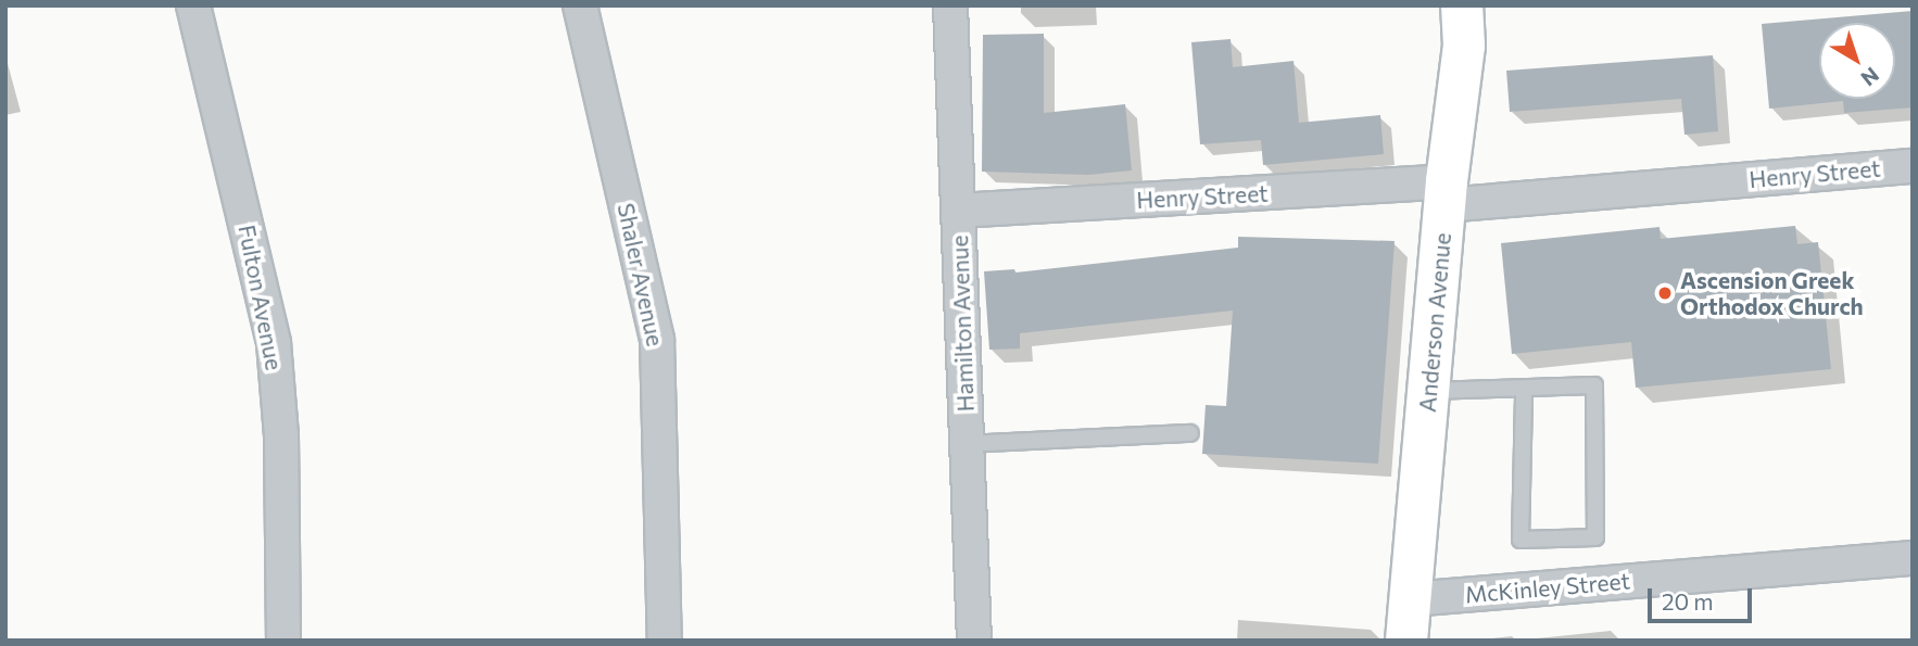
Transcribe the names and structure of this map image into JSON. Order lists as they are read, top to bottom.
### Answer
{
  "streets": {
    "main road": ["Anderson Avenue"],
    "street": [
      "Henry Street",
      "Shaler Avenue",
      "Fulton Avenue",
      "Hamilton Avenue",
      "McKinley Street"
    ]
  },
  "crossings": [
    ["Henry Street", "Anderson Avenue"],
    ["Henry Street", "Hamilton Avenue"],
    ["Anderson Avenue", "McKinley Street"]
  ],
  "places": ["Ascension Greek Orthodox Church"],
  "scale_bar": "20 m",
  "north": "bottom right"
}
